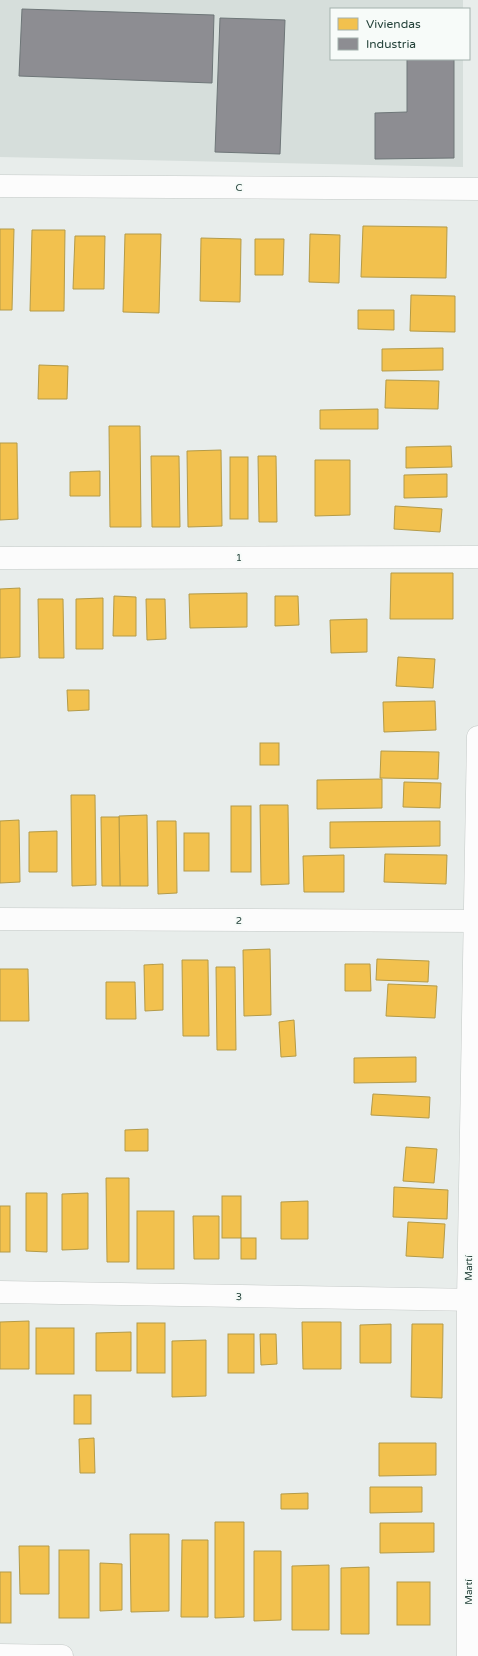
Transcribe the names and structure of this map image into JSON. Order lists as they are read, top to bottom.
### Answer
{
  "streets": {
    "street": [
      "C",
      "1",
      "2",
      "Martí",
      "3"
    ]
  },
  "crossings": [
    ["2", "Martí"],
    ["Martí", "3"]
  ],
  "legend": ["Viviendas", "Industria"]
}
